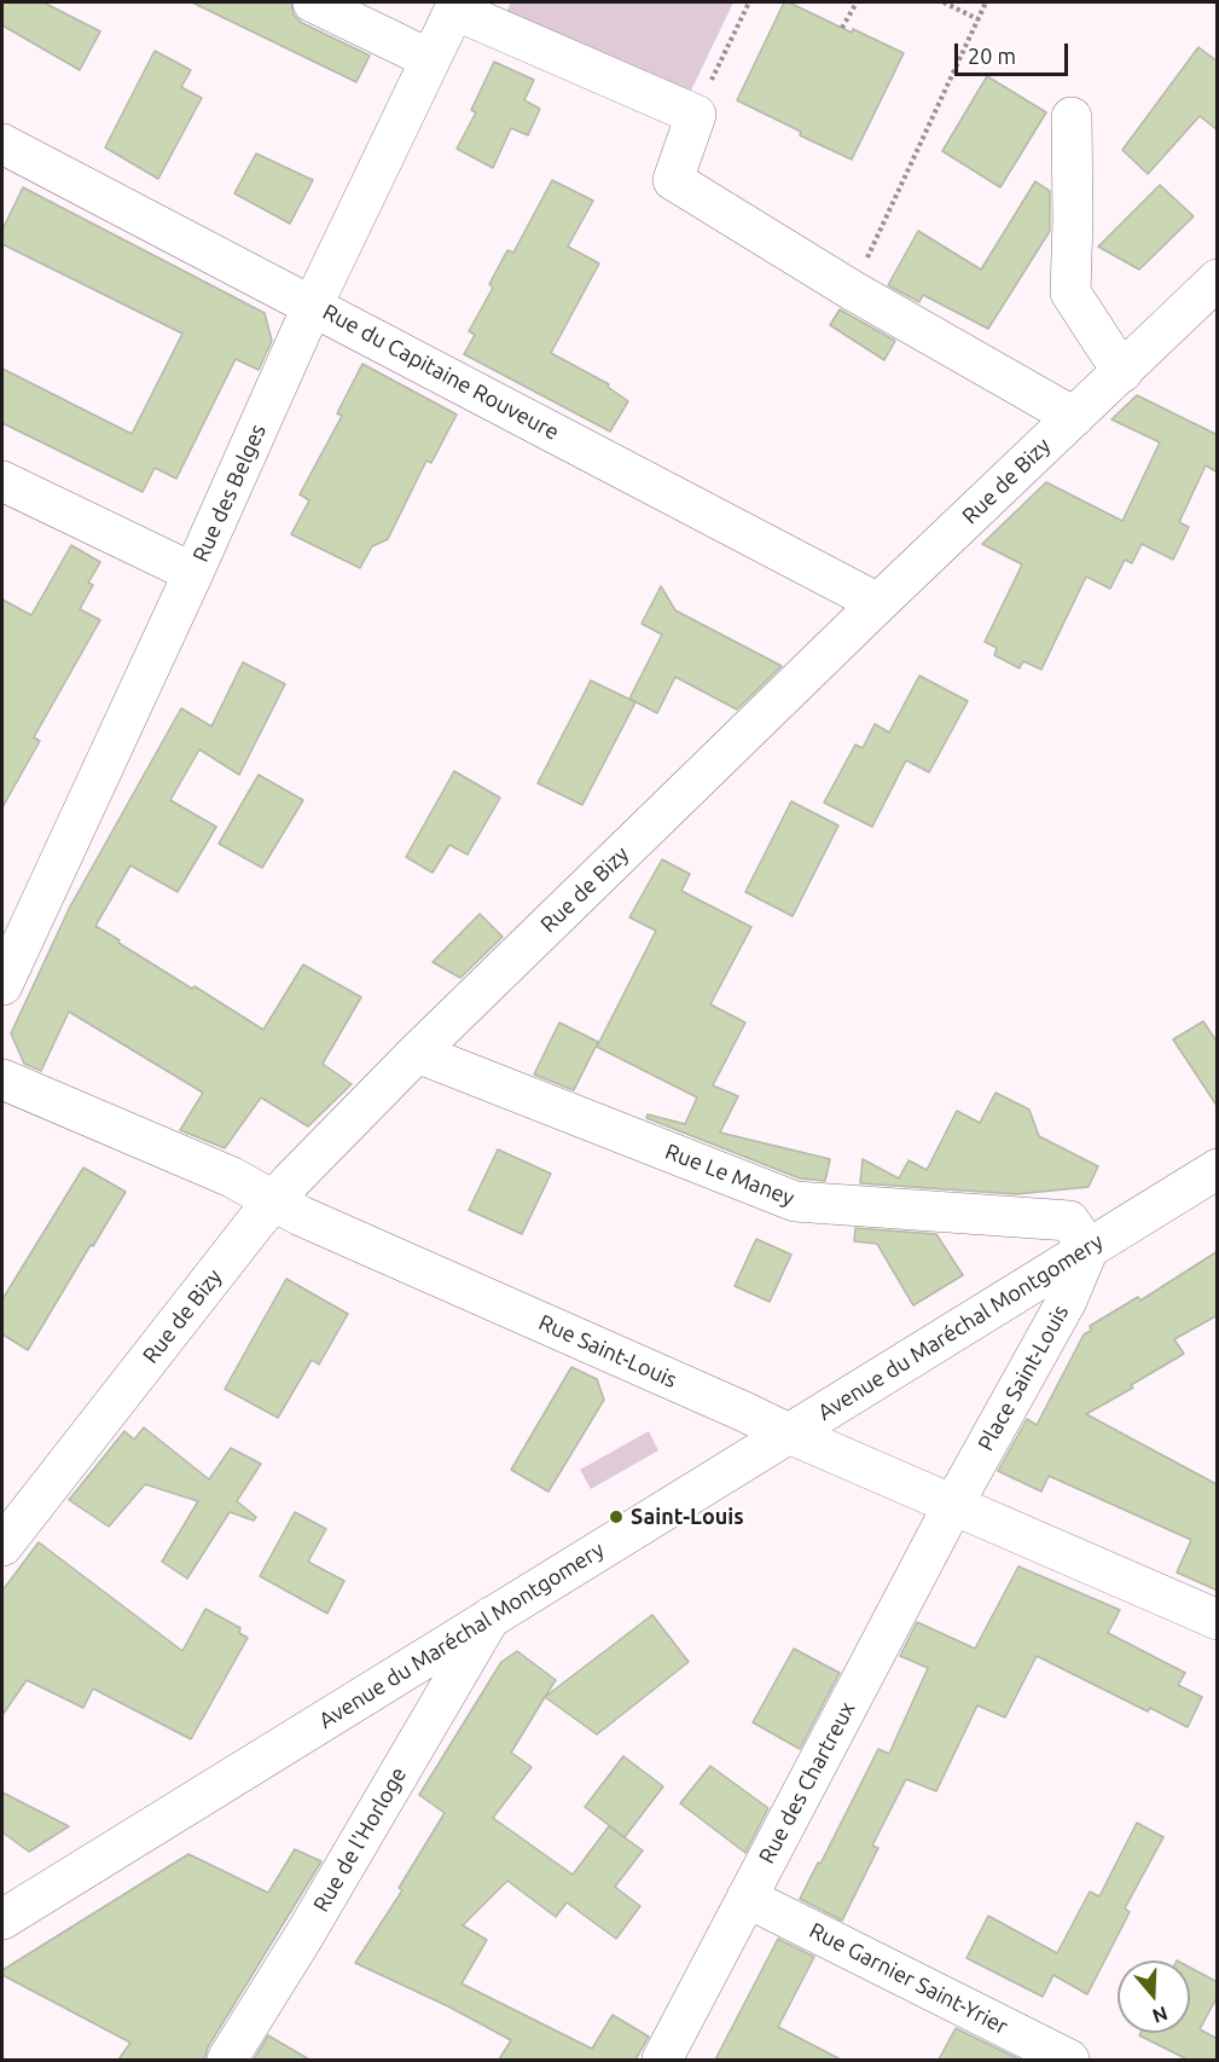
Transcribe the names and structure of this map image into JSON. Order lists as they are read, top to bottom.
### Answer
{
  "streets": {
    "street": [
      "Rue du Capitaine Rouveure",
      "Rue de Bizy",
      "Rue des Belges",
      "Rue Le Maney",
      "Avenue du Maréchal Montgomery",
      "Rue Saint-Louis",
      "Place Saint-Louis",
      "Rue des Chartreux",
      "Rue de l'Horloge",
      "Rue Garnier Saint-Yrier"
    ]
  },
  "crossings": [
    ["Rue du Capitaine Rouveure", "Rue de Bizy"],
    ["Rue du Capitaine Rouveure", "Rue des Belges"],
    ["Rue de Bizy", "Rue Le Maney"],
    ["Rue de Bizy", "Rue Saint-Louis"],
    ["Rue Le Maney", "Avenue du Maréchal Montgomery"],
    ["Rue Le Maney", "Place Saint-Louis"],
    ["Avenue du Maréchal Montgomery", "Rue Saint-Louis"],
    ["Avenue du Maréchal Montgomery", "Place Saint-Louis"],
    ["Avenue du Maréchal Montgomery", "Rue de l'Horloge"],
    ["Rue Saint-Louis", "Place Saint-Louis"],
    ["Rue Saint-Louis", "Rue des Chartreux"],
    ["Place Saint-Louis", "Rue des Chartreux"],
    ["Rue des Chartreux", "Rue Garnier Saint-Yrier"]
  ],
  "places": ["Saint-Louis"],
  "scale_bar": "20 m",
  "north": "bottom"
}
